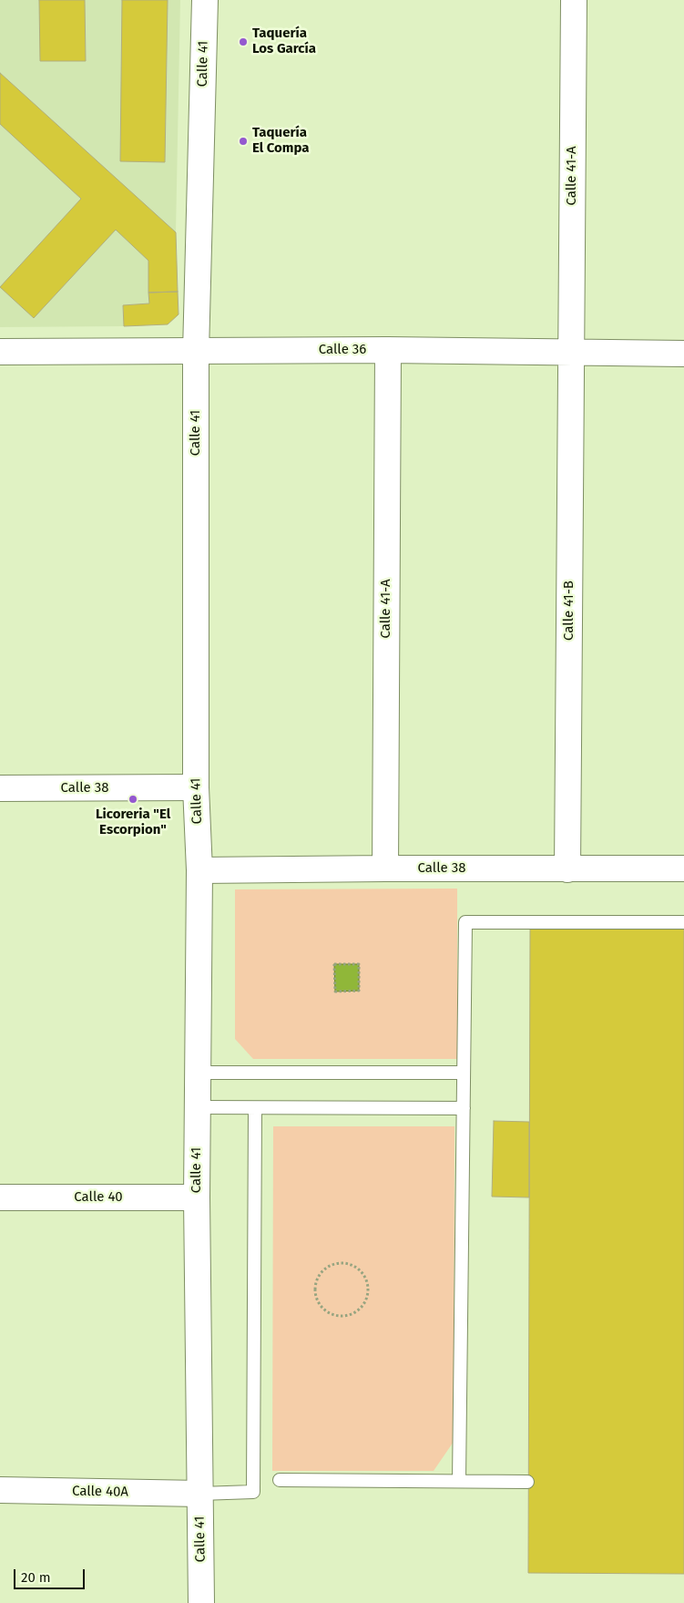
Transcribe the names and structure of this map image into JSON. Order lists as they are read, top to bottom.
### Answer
{
  "streets": {
    "street": [
      "Calle 41",
      "Calle 41-A",
      "Calle 36",
      "Calle 41-B",
      "Calle 38",
      "Calle 40",
      "Calle 40A"
    ]
  },
  "crossings": [
    ["Calle 41", "Calle 36"],
    ["Calle 41", "Calle 38"],
    ["Calle 41", "Calle 40"],
    ["Calle 41", "Calle 40A"],
    ["Calle 41-A", "Calle 36"],
    ["Calle 41-A", "Calle 41-B"],
    ["Calle 41-A", "Calle 38"],
    ["Calle 36", "Calle 41-B"],
    ["Calle 41-B", "Calle 38"]
  ],
  "places": ["Taquería Los García", "Taquería El Compa", "Licoreria \"El Escorpion\""],
  "scale_bar": "20 m"
}
